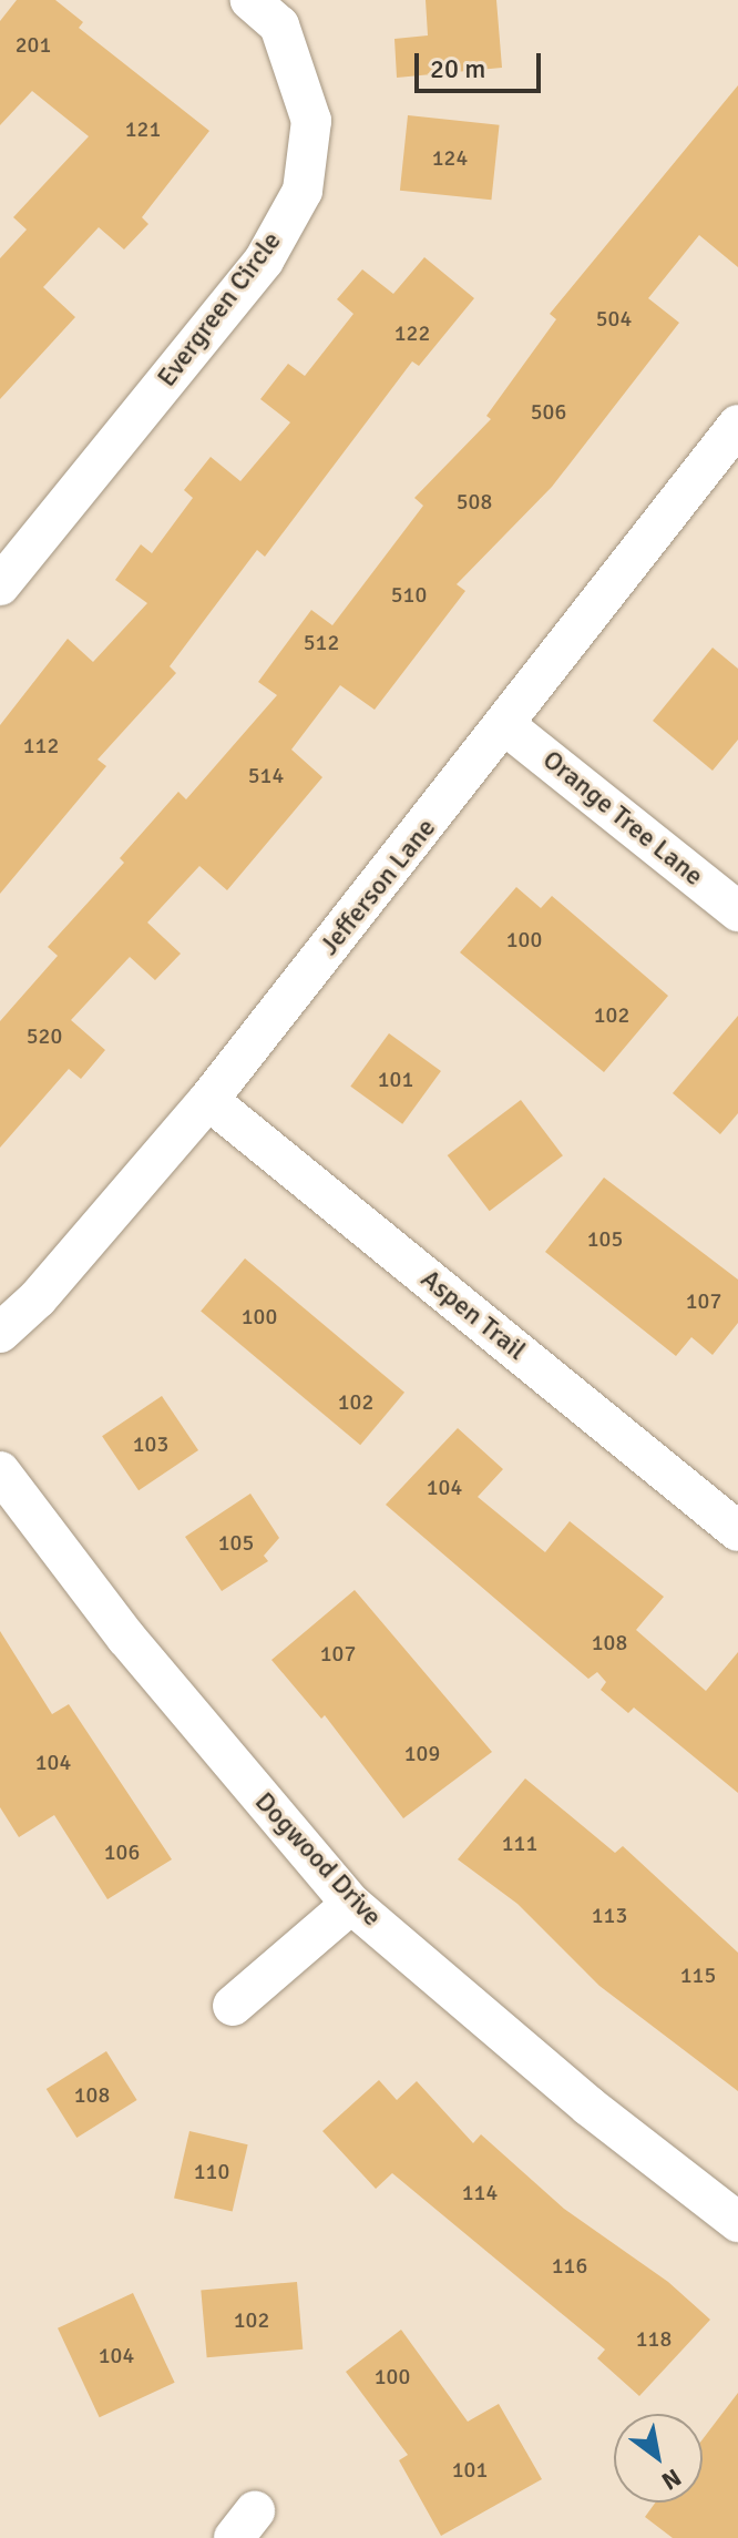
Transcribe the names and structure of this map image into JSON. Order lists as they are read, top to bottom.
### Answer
{
  "streets": {
    "street": [
      "Evergreen Circle",
      "Orange Tree Lane",
      "Jefferson Lane",
      "Aspen Trail",
      "Dogwood Drive"
    ]
  },
  "crossings": [
    ["Orange Tree Lane", "Jefferson Lane"],
    ["Jefferson Lane", "Aspen Trail"]
  ],
  "house_numbers": [
    "201",
    "121",
    "124",
    "504",
    "122",
    "506",
    "508",
    "510",
    "512",
    "112",
    "514",
    "100",
    "102",
    "520",
    "101",
    "105",
    "107",
    "100",
    "102",
    "103",
    "104",
    "105",
    "108",
    "107",
    "109",
    "104",
    "111",
    "106",
    "113",
    "115",
    "108",
    "110",
    "114",
    "116",
    "102",
    "118",
    "104",
    "100",
    "101"
  ],
  "scale_bar": "20 m",
  "north": "bottom right"
}
